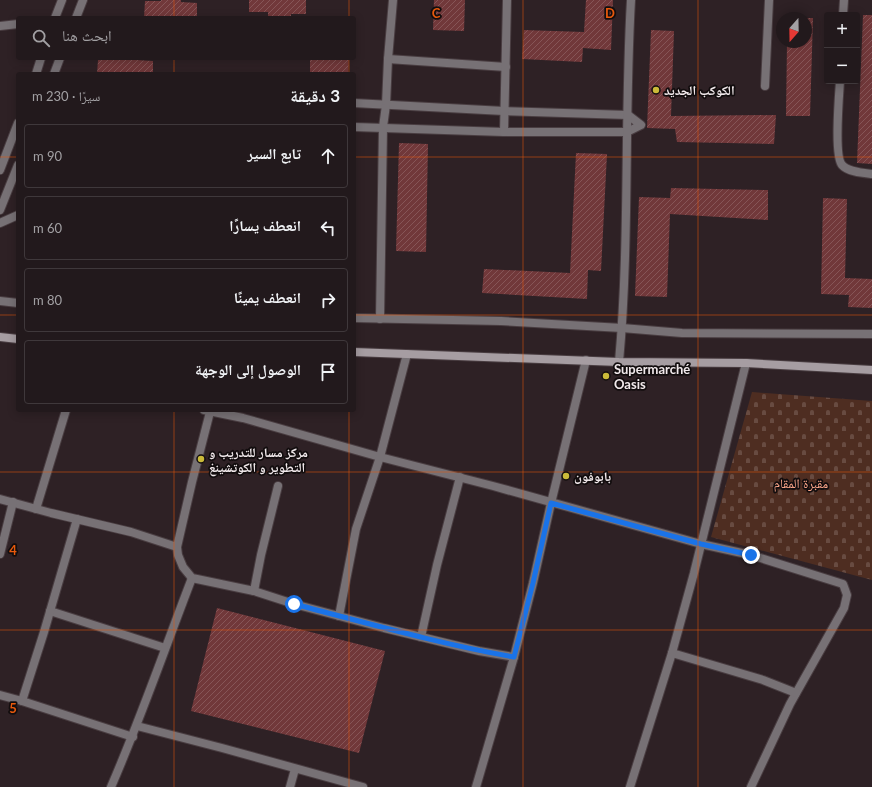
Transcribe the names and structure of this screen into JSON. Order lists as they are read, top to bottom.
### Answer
{
  "parks": ["مقبرة المقام"],
  "places": [
    "الكوكب الجديد",
    "Supermarché Oasis",
    "مركز مسار للتدريب و التطوير و الكوتشينغ",
    "بابوفون"
  ],
  "north": "bottom",
  "page": {
    "map_buttons": ["+", "−"],
    "search": "ابحث هنا",
    "heading": ["3 دقيقة", "سيرًا · 230 m"],
    "list": [
      ["تابع السير", "90 m"],
      ["انعطف يسارًا", "60 m"],
      ["انعطف يمينًا", "80 m"],
      "الوصول إلى الوجهة"
    ]
  },
  "grid": {
    "columns": ["C", "D"],
    "rows": ["4", "5"]
  }
}
